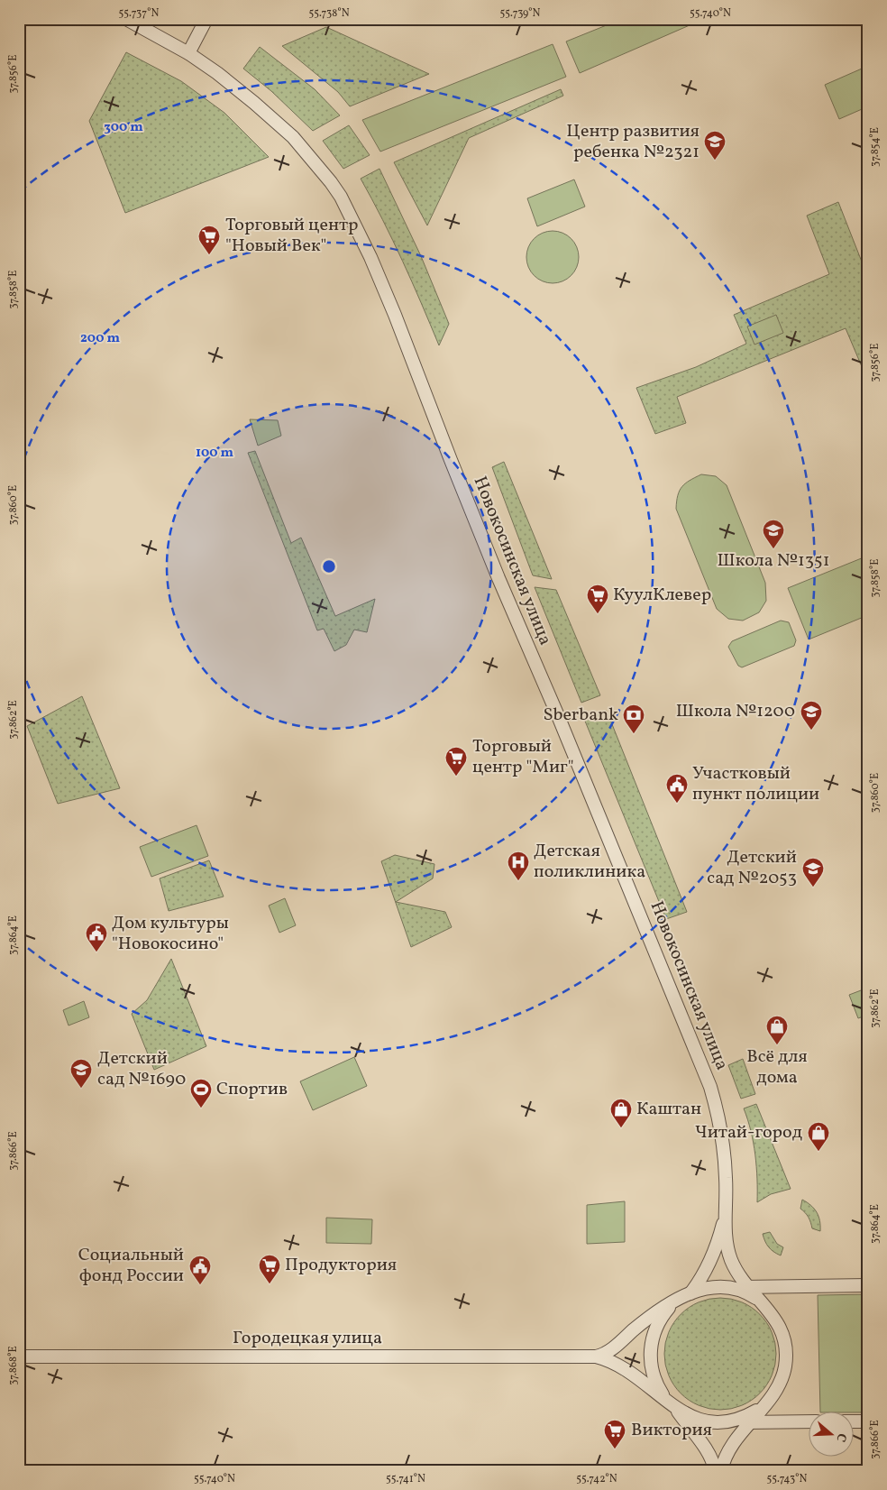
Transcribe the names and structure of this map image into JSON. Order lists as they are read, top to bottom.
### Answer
{
  "streets": {
    "street": ["Новокосинская улица", "Городецкая улица"]
  },
  "places": {
    "school or university": [
      "Центр развития ребенка №2321",
      "Школа №1351",
      "Школа №1200",
      "Детский сад №2053",
      "Детский сад №1690"
    ],
    "supermarket": [
      "Торговый центр \"Новый Век\"",
      "КуулКлевер",
      "Торговый центр \"Миг\"",
      "Продуктория",
      "Виктория"
    ],
    "bank": ["Sberbank"],
    "public building": ["Участковый пункт полиции", "Дом культуры \"Новокосино\"", "Социальный фонд России"],
    "hospital": ["Детская поликлиника"],
    "shop": ["Всё для дома", "Каштан", "Читай-город"],
    "sports": ["Спортив"]
  },
  "north": "right",
  "coordinates": [
    "55.737°N",
    "55.738°N",
    "55.739°N",
    "55.740°N",
    "37.856°E",
    "37.854°E",
    "37.858°E",
    "37.860°E",
    "37.862°E",
    "37.864°E",
    "37.866°E",
    "37.868°E",
    "55.741°N",
    "55.742°N",
    "55.743°N"
  ],
  "rings": ["300 m", "200 m", "100 m"]
}
